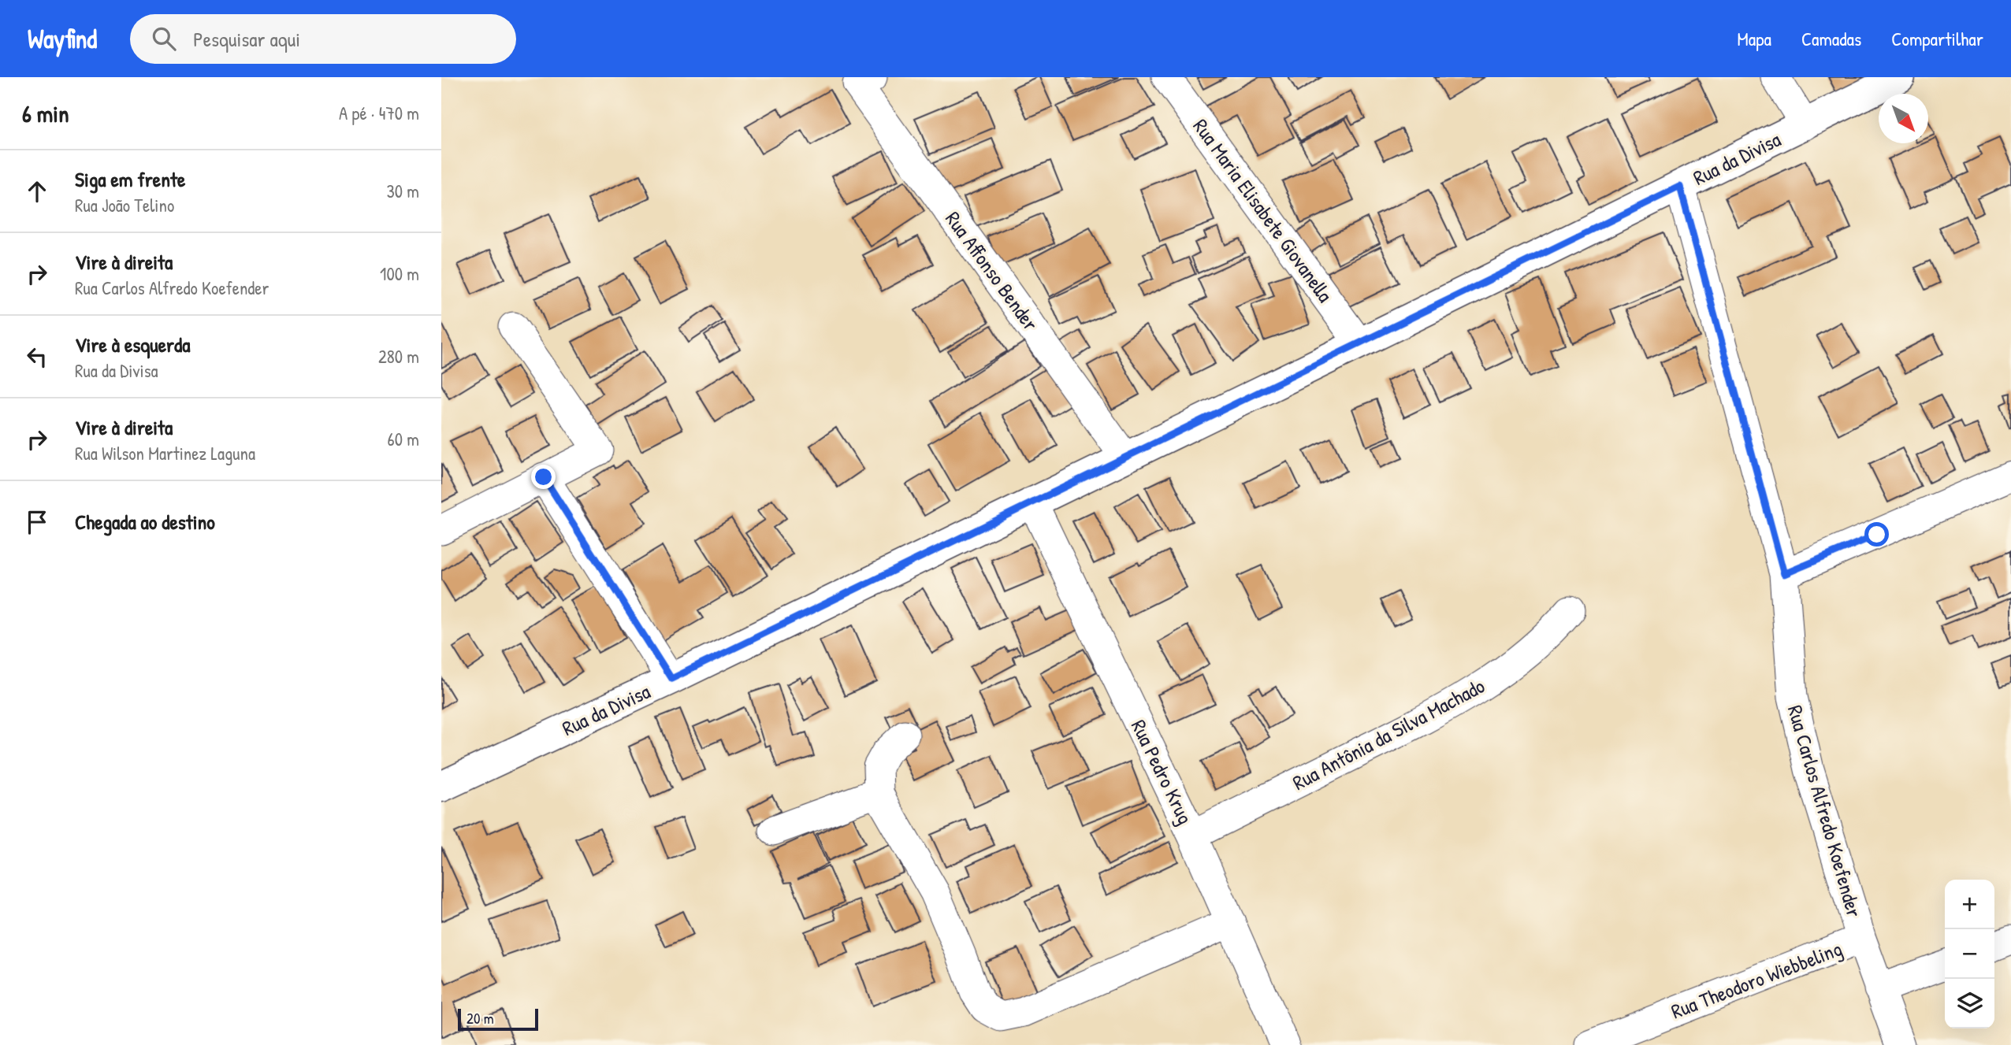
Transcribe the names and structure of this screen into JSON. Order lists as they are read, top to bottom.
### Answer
{
  "streets": {
    "street": [
      "Rua da Divisa",
      "Rua Maria Elisabete Giovanella",
      "Rua Affonso Bender",
      "Rua Antônia da Silva Machado",
      "Rua Pedro Krug",
      "Rua Carlos Alfredo Koefender",
      "Rua Theodoro Wiebbeling"
    ]
  },
  "crossings": [
    ["Rua da Divisa", "Rua Maria Elisabete Giovanella"],
    ["Rua da Divisa", "Rua Affonso Bender"],
    ["Rua da Divisa", "Rua Pedro Krug"],
    ["Rua da Divisa", "Rua Carlos Alfredo Koefender"],
    ["Rua Antônia da Silva Machado", "Rua Pedro Krug"],
    ["Rua Carlos Alfredo Koefender", "Rua Theodoro Wiebbeling"]
  ],
  "scale_bar": "20 m",
  "north": "bottom right",
  "page": {
    "header": "Wayfind",
    "search": "Pesquisar aqui",
    "nav": ["Mapa", "Camadas", "Compartilhar"],
    "heading": ["6 min", "A pé · 470 m"],
    "list": [
      ["Siga em frente", "Rua João Telino", "30 m"],
      ["Vire à direita", "Rua Carlos Alfredo Koefender", "100 m"],
      ["Vire à esquerda", "Rua da Divisa", "280 m"],
      ["Vire à direita", "Rua Wilson Martinez Laguna", "60 m"],
      "Chegada ao destino"
    ],
    "map_buttons": ["+", "−"],
    "scale": "20 m"
  }
}
